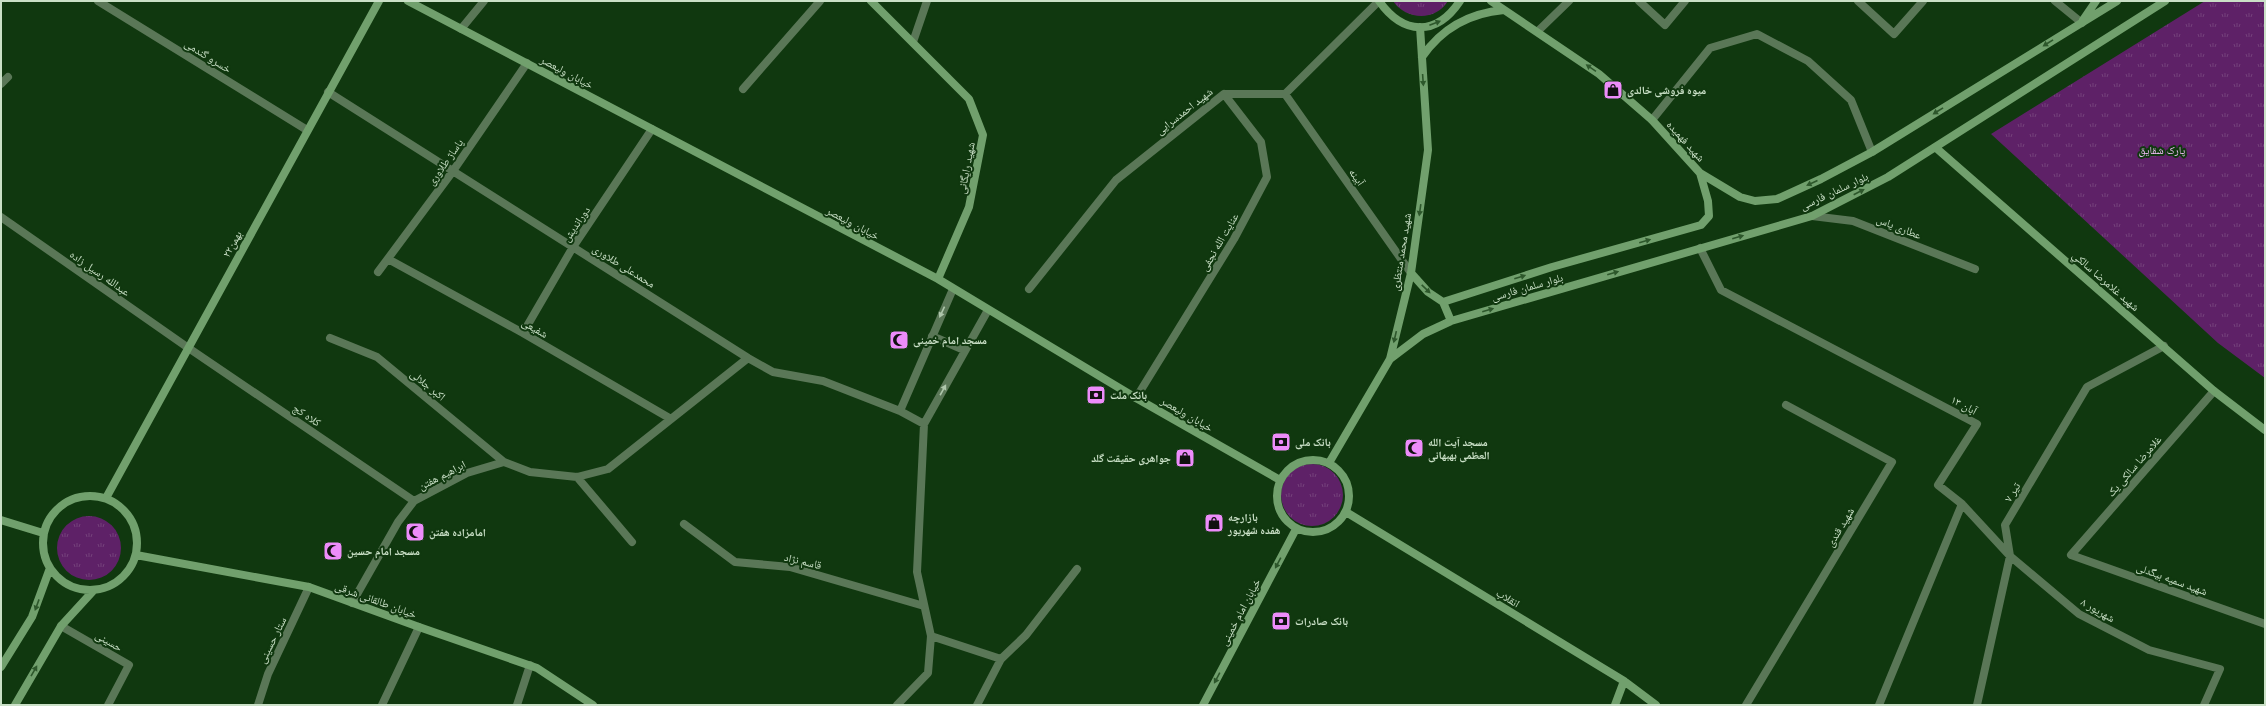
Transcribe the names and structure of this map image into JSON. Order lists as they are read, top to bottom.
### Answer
{
  "streets": {
    "main road": [
      "خیابان ولیعصر",
      "شهید فهمیده",
      "شهید رایگانی",
      "بلوار سلمان فارسی",
      "۲۲بهمن",
      "شهید محمد منتظری",
      "شهید غلامرضا سالکي",
      "انقلاب",
      "خیابان طالقانی شرقی",
      "خیابان امام خمینی"
    ],
    "street": [
      "خسرو گندمی",
      "شهید احمدسرایی",
      "پاساژ طلاوری",
      "آبینه",
      "دوراندیش",
      "عطاری یاس",
      "عنایت الله نجفی",
      "محمدعلی طلاوری",
      "عبدالله رسیل زاده",
      "شفیعی",
      "اکبر جلالی",
      "۱۳ آبان",
      "کلاه کج",
      "غلامرضا سالکی یک",
      "ابراهیم هفتن",
      "۷ تیر",
      "شهید قندی",
      "قاسم نژاد",
      "شهید سمیه بیگدلی",
      "۸ شهریور",
      "ستار حسینی",
      "حسینی"
    ]
  },
  "crossings": [
    ["خسرو گندمی", "۲۲بهمن"],
    ["خیابان ولیعصر", "پاساژ طلاوری"],
    ["خیابان ولیعصر", "شهید رایگانی"],
    ["خیابان ولیعصر", "دوراندیش"],
    ["خیابان ولیعصر", "عنایت الله نجفی"],
    ["خیابان ولیعصر", "شهید محمد منتظری"],
    ["خیابان ولیعصر", "انقلاب"],
    ["خیابان ولیعصر", "خیابان امام خمینی"],
    ["شهید احمدسرایی", "آبینه"],
    ["شهید احمدسرایی", "عنایت الله نجفی"],
    ["شهید فهمیده", "بلوار سلمان فارسی"],
    ["پاساژ طلاوری", "محمدعلی طلاوری"],
    ["پاساژ طلاوری", "شفیعی"],
    ["آبینه", "شهید محمد منتظری"],
    ["بلوار سلمان فارسی", "عطاری یاس"],
    ["بلوار سلمان فارسی", "شهید محمد منتظری"],
    ["بلوار سلمان فارسی", "شهید غلامرضا سالکي"],
    ["بلوار سلمان فارسی", "۱۳ آبان"],
    ["دوراندیش", "محمدعلی طلاوری"],
    ["دوراندیش", "شفیعی"],
    ["۲۲بهمن", "محمدعلی طلاوری"],
    ["۲۲بهمن", "عبدالله رسیل زاده"],
    ["۲۲بهمن", "کلاه کج"],
    ["۲۲بهمن", "خیابان طالقانی شرقی"],
    ["شهید محمد منتظری", "انقلاب"],
    ["شهید محمد منتظری", "خیابان امام خمینی"],
    ["عبدالله رسیل زاده", "کلاه کج"],
    ["شهید غلامرضا سالکي", "غلامرضا سالکی یک"],
    ["شهید غلامرضا سالکي", "۷ تیر"],
    ["اکبر جلالی", "ابراهیم هفتن"],
    ["۱۳ آبان", "۸ شهریور"],
    ["کلاه کج", "ابراهیم هفتن"],
    ["غلامرضا سالکی یک", "شهید سمیه بیگدلی"],
    ["ابراهیم هفتن", "خیابان طالقانی شرقی"],
    ["۷ تیر", "۸ شهریور"],
    ["انقلاب", "خیابان امام خمینی"],
    ["خیابان طالقانی شرقی", "ستار حسینی"]
  ],
  "one_way": ["شهید محمد منتظری", "خیابان امام خمینی"],
  "parks": ["پارک شقایق"],
  "places": {
    "shop": ["میوه فروشی خالدی", "جواهری حقیقت گلد", "بازارچه هفده شهریور"],
    "mosque": [
      "مسجد امام خمینی",
      "مسجد آیت الله العظمی بهبهانی",
      "امامزاده هفتن",
      "مسجد امام حسین"
    ],
    "bank": ["بانک ملت", "بانک ملی", "بانک صادرات"]
  }
}
